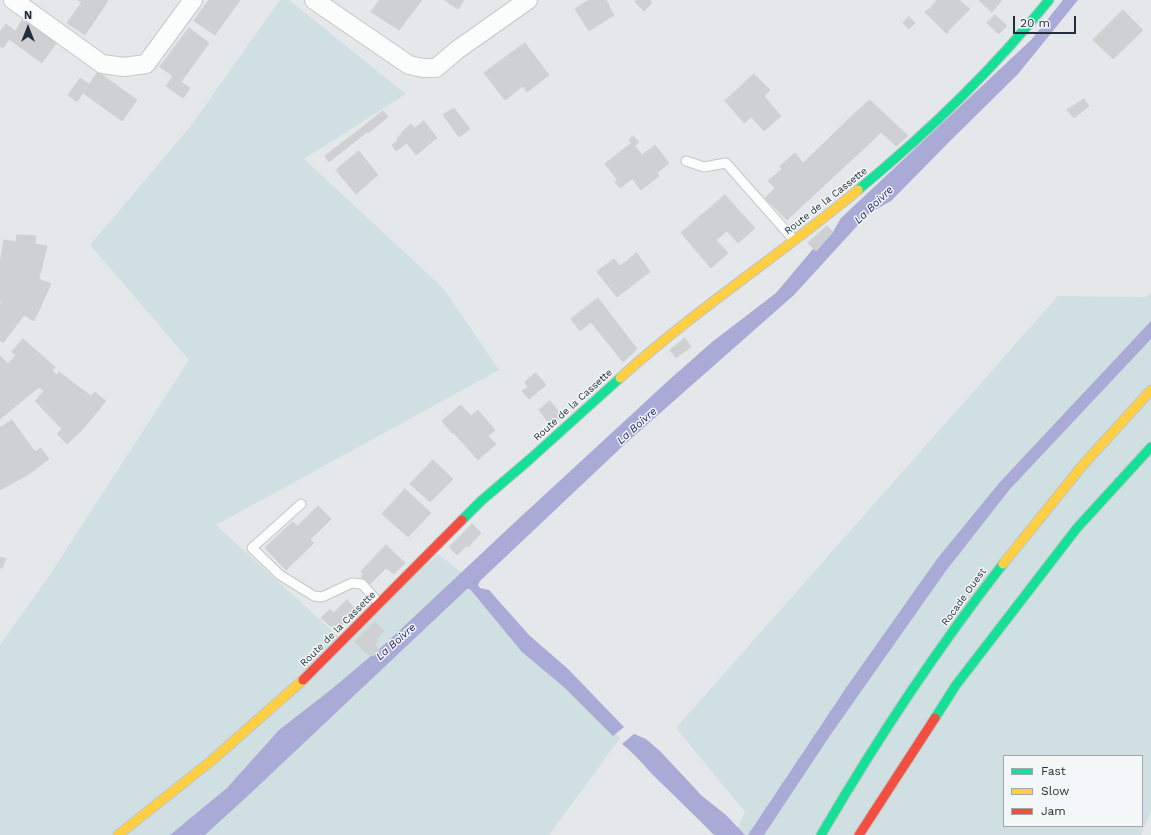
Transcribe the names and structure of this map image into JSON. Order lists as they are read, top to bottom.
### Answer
{
  "streets": {
    "street": ["Route de la Cassette", "Rocade Ouest"]
  },
  "water": ["La Boivre"],
  "legend": ["Fast", "Slow", "Jam"],
  "scale_bar": "20 m",
  "north": "top"
}
